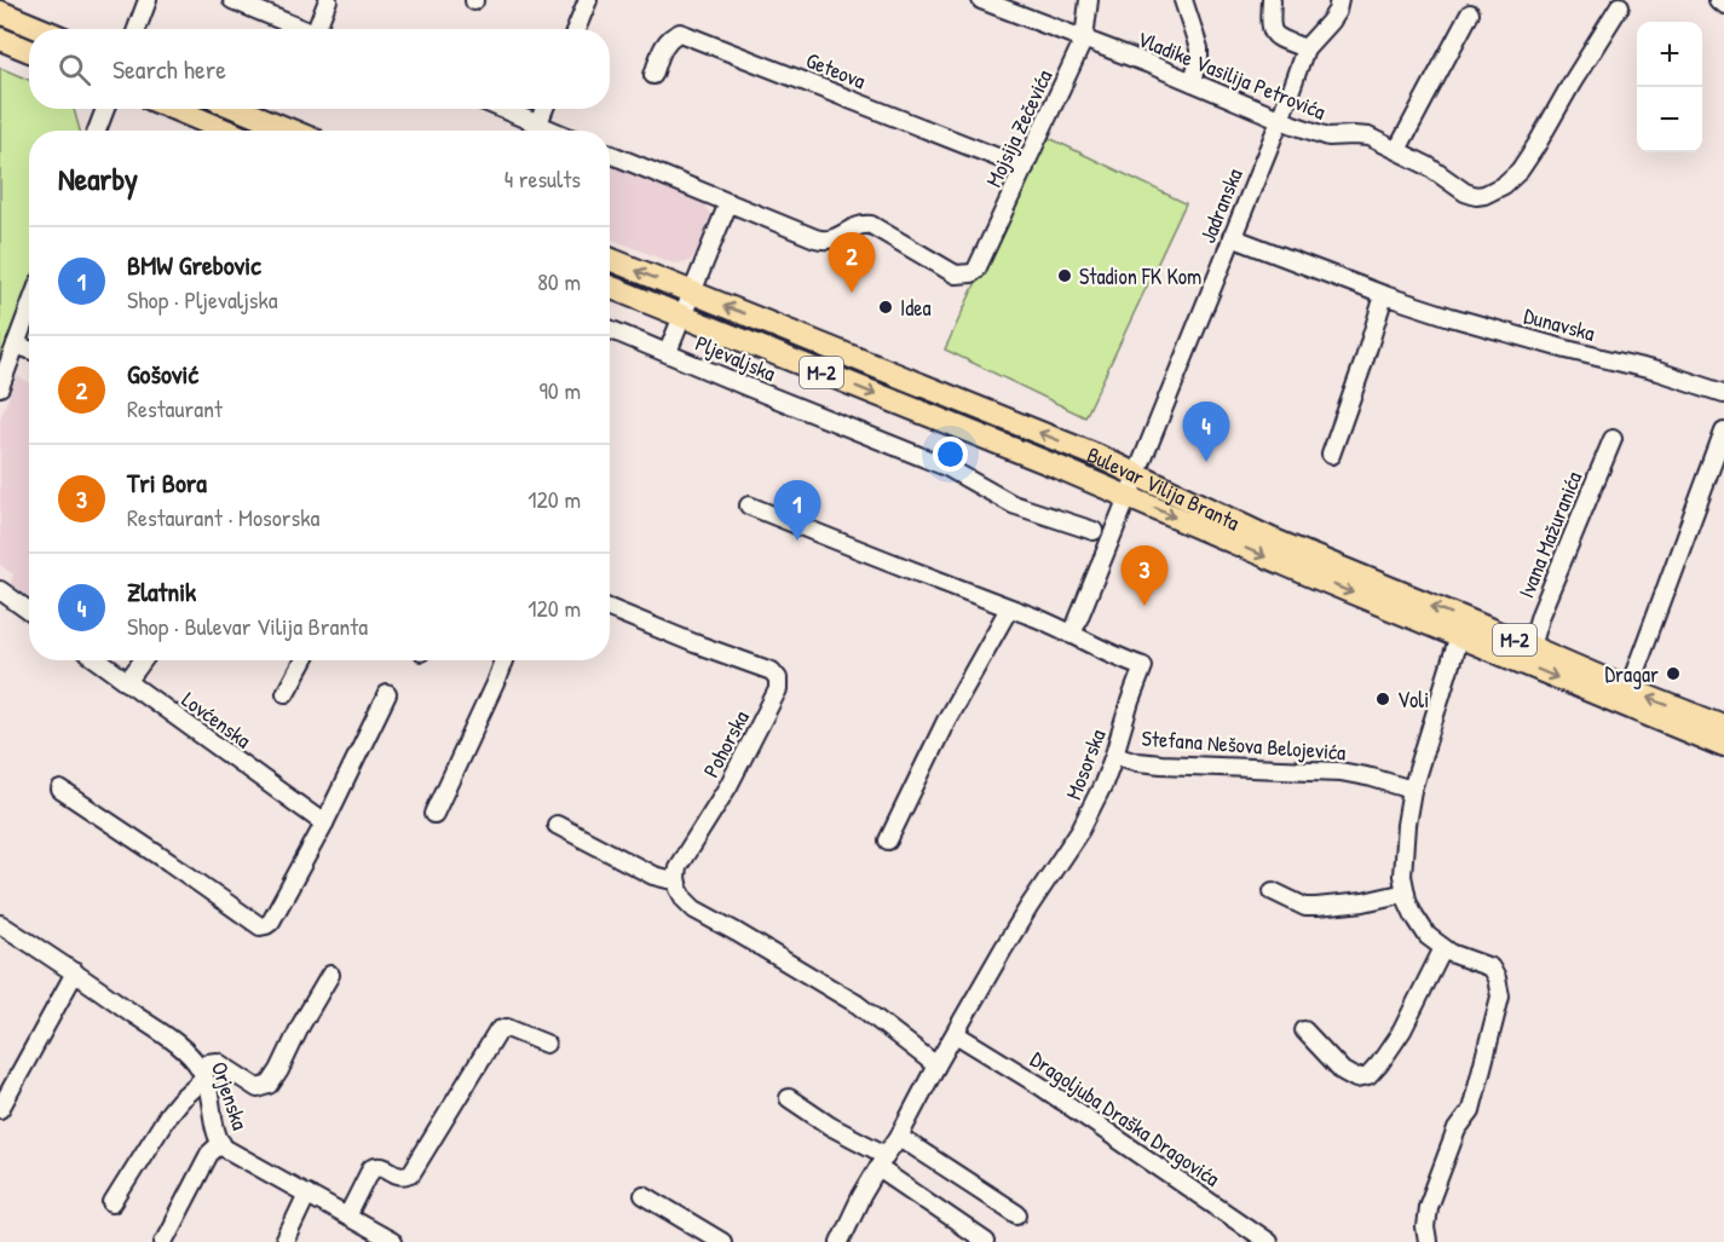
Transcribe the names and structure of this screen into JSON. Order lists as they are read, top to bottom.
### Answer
{
  "streets": {
    "main road": ["M-2", "Bulevar Vilija Branta"],
    "street": [
      "Geteova",
      "Vladike Vasilija Petrovića",
      "Mojsija Zečevića",
      "Jadranska",
      "Dunavska",
      "Pljevaljska",
      "Ivana Mažuranića",
      "Lovćenska",
      "Pohorska",
      "Stefana Nešova Belojevića",
      "Mosorska",
      "Orjenska",
      "Dragoljuba Draška Dragovića"
    ]
  },
  "crossings": [
    ["Geteova", "Mojsija Zečevića"],
    ["Vladike Vasilija Petrovića", "Mojsija Zečevića"],
    ["Vladike Vasilija Petrovića", "Jadranska"],
    ["Jadranska", "Dunavska"],
    ["Jadranska", "Bulevar Vilija Branta"],
    ["Bulevar Vilija Branta", "Ivana Mažuranića"],
    ["Stefana Nešova Belojevića", "Mosorska"],
    ["Mosorska", "Dragoljuba Draška Dragovića"]
  ],
  "places": [
    "Stadion FK Kom",
    "Idea",
    "Dragar",
    "Voli"
  ],
  "page": {
    "map_buttons": ["+", "−"],
    "search": "Search here",
    "heading": ["Nearby", "4 results"],
    "list": [
      {
        "mark": "1",
        "name": "BMW Grebovic",
        "note": "Shop · Pljevaljska",
        "value": "80 m"
      },
      {
        "mark": "2",
        "name": "Gošović",
        "note": "Restaurant",
        "value": "90 m"
      },
      {
        "mark": "3",
        "name": "Tri Bora",
        "note": "Restaurant · Mosorska",
        "value": "120 m"
      },
      {
        "mark": "4",
        "name": "Zlatnik",
        "note": "Shop · Bulevar Vilija Branta",
        "value": "120 m"
      }
    ],
    "pins": [
      "2",
      "4",
      "1",
      "3"
    ]
  }
}
